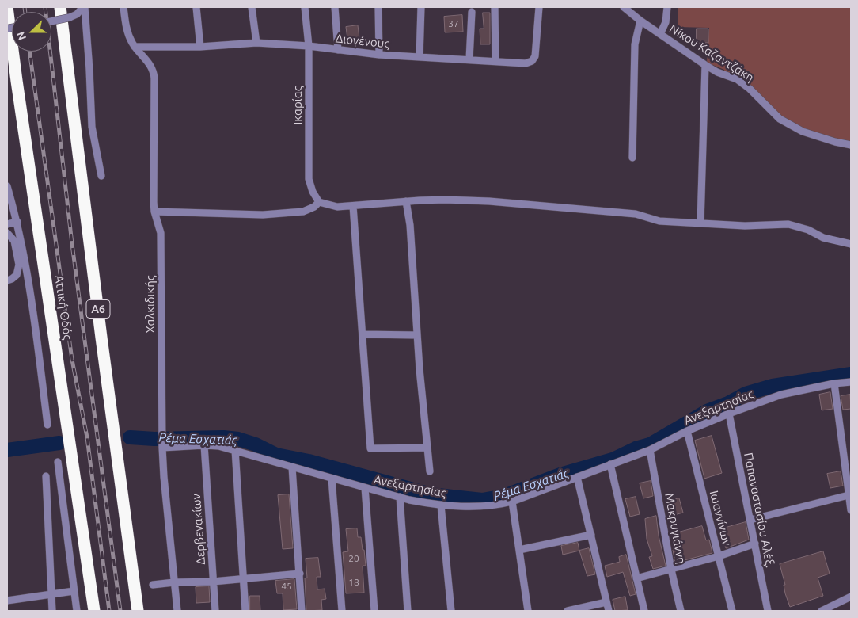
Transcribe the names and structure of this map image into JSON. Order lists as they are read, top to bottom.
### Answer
{
  "streets": {
    "highway": ["Αττική Οδός", "Α6"],
    "street": [
      "Διογένους",
      "Νίκου Καζαντζάκη",
      "Ικαρίας",
      "Χαλκιδικής",
      "Ανεξαρτησίας",
      "Παπαναστασίου Αλέξ.",
      "Ιωαννίνων",
      "Μακρυγιάννη",
      "Δερβενακίων"
    ]
  },
  "crossings": [
    ["Διογένους", "Ικαρίας"],
    ["Διογένους", "Χαλκιδικής"],
    ["Χαλκιδικής", "Ανεξαρτησίας"],
    ["Ανεξαρτησίας", "Παπαναστασίου Αλέξ."],
    ["Ανεξαρτησίας", "Ιωαννίνων"],
    ["Ανεξαρτησίας", "Μακρυγιάννη"],
    ["Ανεξαρτησίας", "Δερβενακίων"]
  ],
  "water": ["Ρέμα Εσχατιάς"],
  "house_numbers": [
    "37",
    "20",
    "18",
    "45"
  ],
  "north": "left"
}
